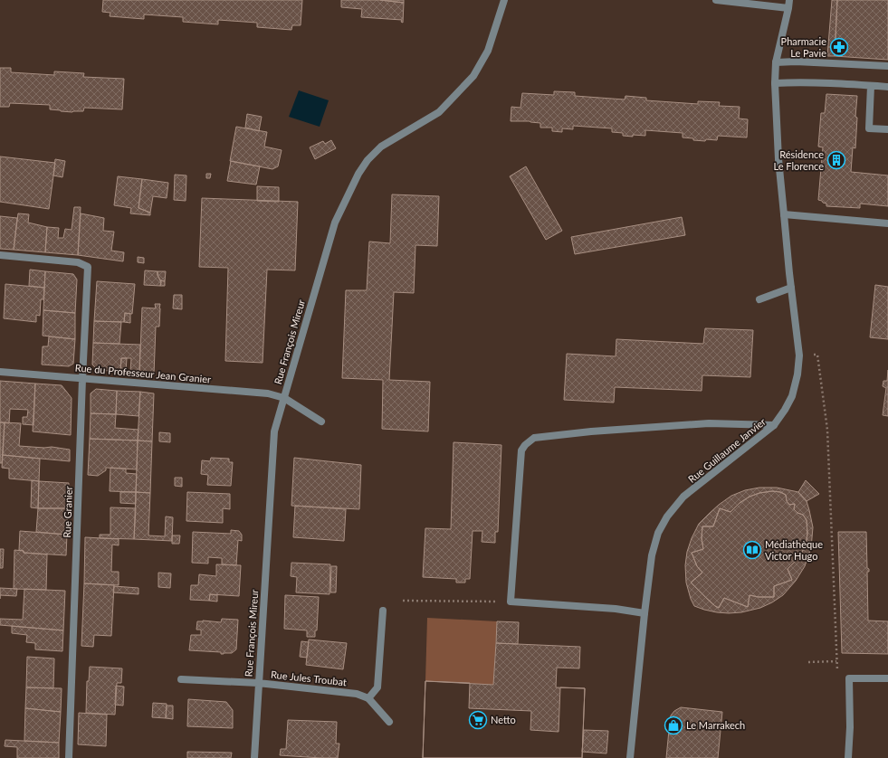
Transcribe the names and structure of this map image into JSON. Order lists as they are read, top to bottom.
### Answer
{
  "streets": {
    "street": [
      "Rue François Mireur",
      "Rue du Professeur Jean Granier",
      "Rue Guillaume Janvier",
      "Rue Granier",
      "Rue Jules Troubat"
    ]
  },
  "crossings": [
    ["Rue François Mireur", "Rue du Professeur Jean Granier"],
    ["Rue François Mireur", "Rue Jules Troubat"],
    ["Rue du Professeur Jean Granier", "Rue Granier"]
  ],
  "places": {
    "pharmacy": ["Pharmacie Le Pavie"],
    "building": ["Résidence Le Florence"],
    "library": ["Médiathèque Victor Hugo"],
    "supermarket": ["Netto"],
    "shop": ["Le Marrakech"]
  }
}
